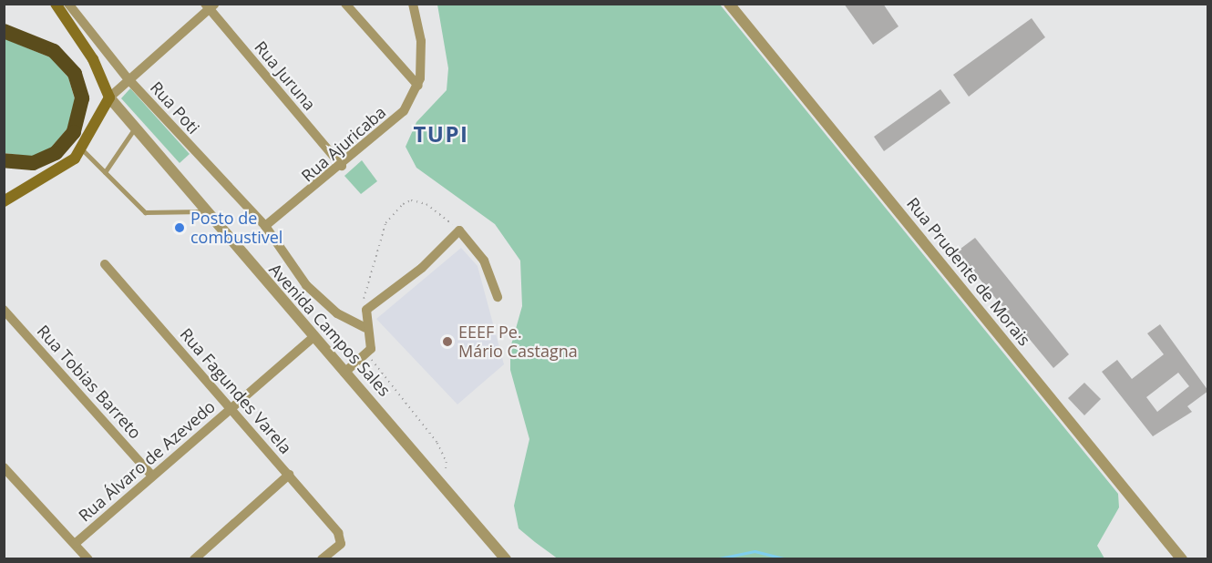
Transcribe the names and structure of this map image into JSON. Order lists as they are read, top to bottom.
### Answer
{
  "streets": {
    "street": [
      "Rua Juruna",
      "Rua Poti",
      "Rua Ajuricaba",
      "Rua Prudente de Morais",
      "Avenida Campos Sales",
      "Rua Tobias Barreto",
      "Rua Fagundes Varela",
      "Rua Álvaro de Azevedo"
    ]
  },
  "crossings": [
    ["Rua Juruna", "Rua Ajuricaba"],
    ["Rua Poti", "Rua Ajuricaba"],
    ["Avenida Campos Sales", "Rua Álvaro de Azevedo"],
    ["Rua Tobias Barreto", "Rua Álvaro de Azevedo"],
    ["Rua Fagundes Varela", "Rua Álvaro de Azevedo"]
  ],
  "districts": ["TUPI"],
  "places": ["Posto de combustivel", "EEEF Pe. Mário Castagna"]
}
